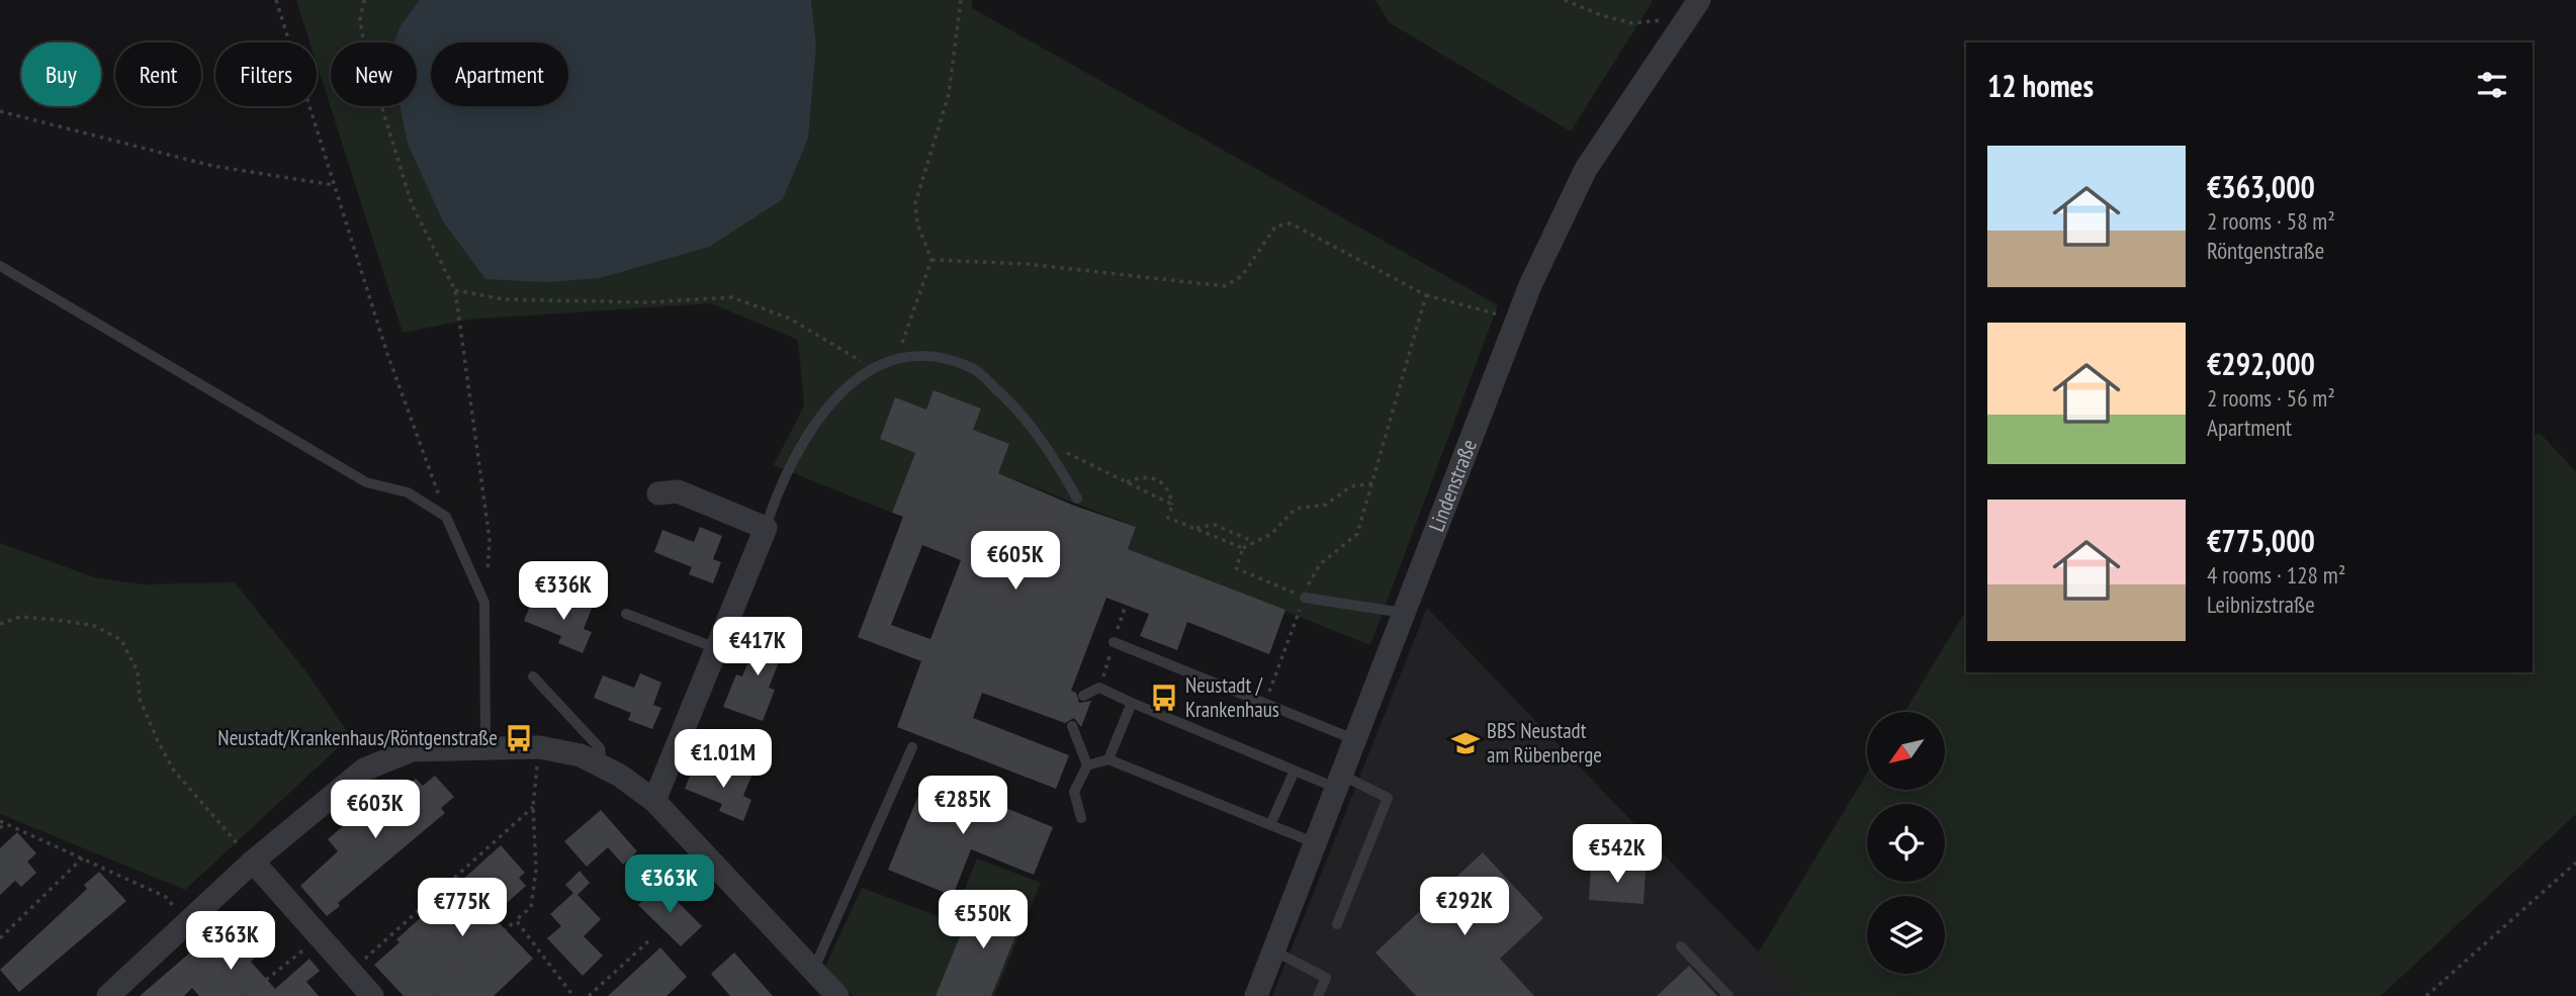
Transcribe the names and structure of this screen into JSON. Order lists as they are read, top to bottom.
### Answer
{
  "streets": {
    "street": ["Lindenstraße"]
  },
  "places": {
    "bus stop": ["Neustadt / Krankenhaus", "Neustadt/Krankenhaus/Röntgenstraße"],
    "school or university": ["BBS Neustadt am Rübenberge"]
  },
  "north": "bottom left",
  "page": {
    "chip": [
      "Buy",
      "Rent",
      "Filters",
      "New",
      "Apartment"
    ],
    "heading": "12 homes",
    "list": [
      {
        "name": "€363,000",
        "note": "2 rooms · 58 m² · Röntgenstraße"
      },
      {
        "name": "€292,000",
        "note": "2 rooms · 56 m² · Apartment"
      },
      {
        "name": "€775,000",
        "note": "4 rooms · 128 m² · Leibnizstraße"
      }
    ],
    "price": [
      "€605K",
      "€336K",
      "€417K",
      "€1.01M",
      "€285K",
      "€603K",
      "€542K",
      "€363K",
      "€292K",
      "€775K",
      "€550K",
      "€363K"
    ]
  }
}
